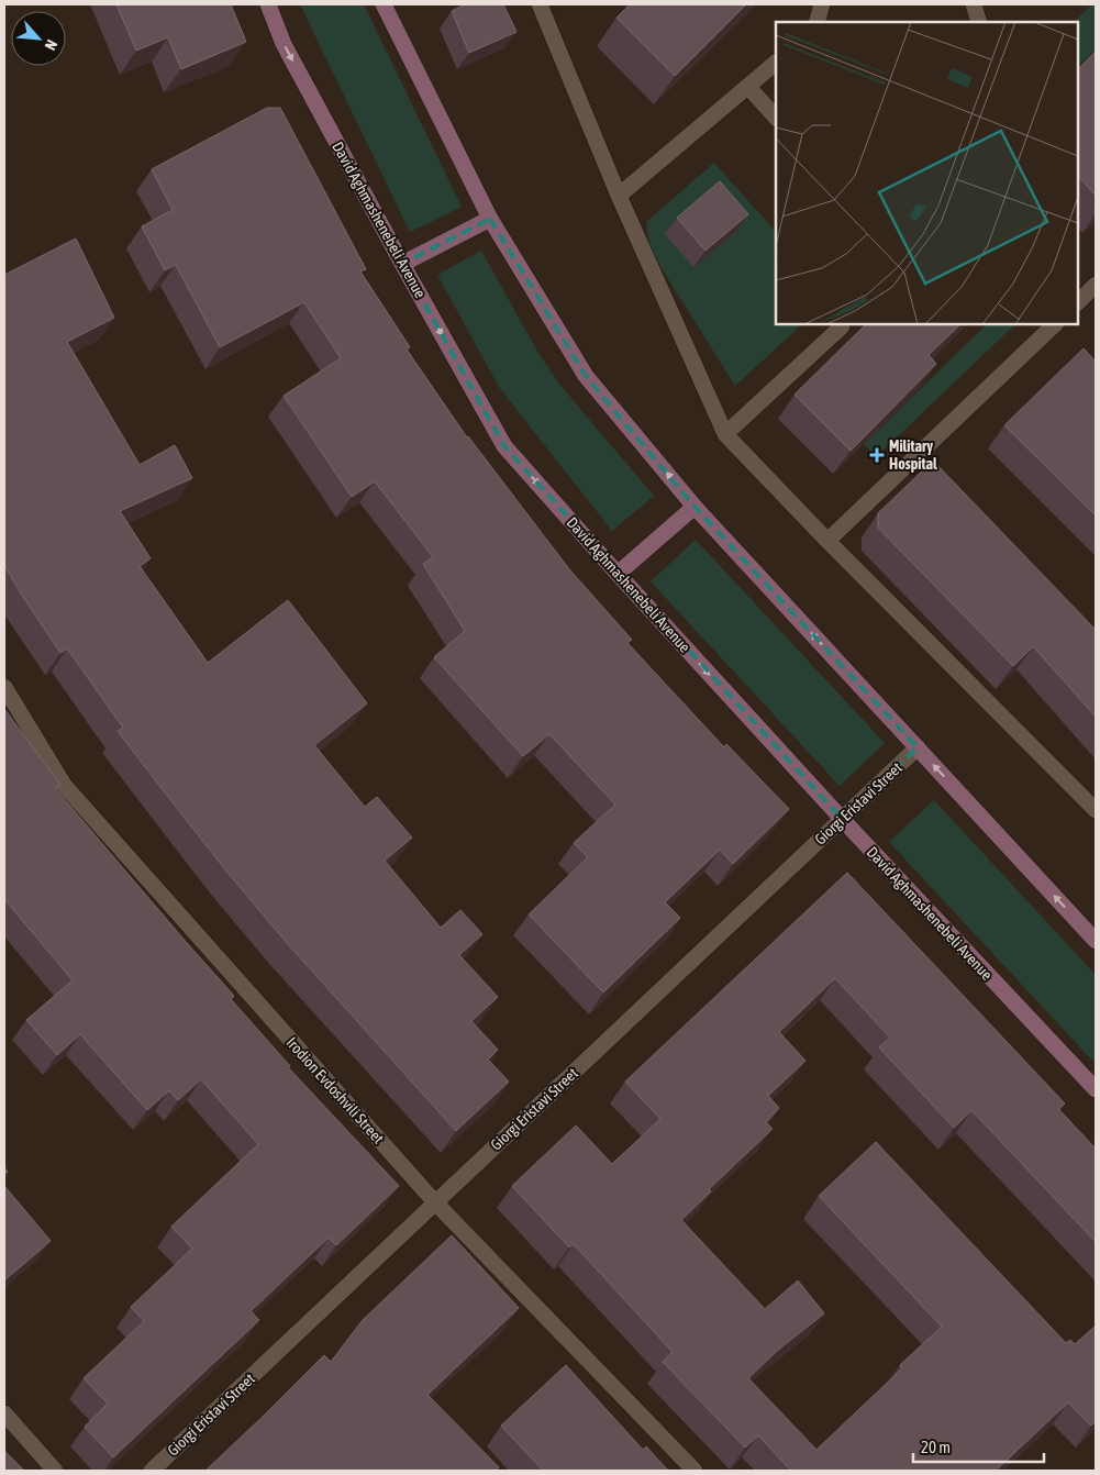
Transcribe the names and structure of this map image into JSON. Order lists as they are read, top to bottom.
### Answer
{
  "streets": {
    "street": ["David Aghmashenebeli Avenue", "Giorgi Eristavi Street", "Irodion Evdoshvili Street"]
  },
  "crossings": [
    ["David Aghmashenebeli Avenue", "Giorgi Eristavi Street"],
    ["Giorgi Eristavi Street", "Irodion Evdoshvili Street"]
  ],
  "places": {
    "health": ["Military Hospital"]
  },
  "scale_bar": "20 m",
  "north": "bottom right"
}
